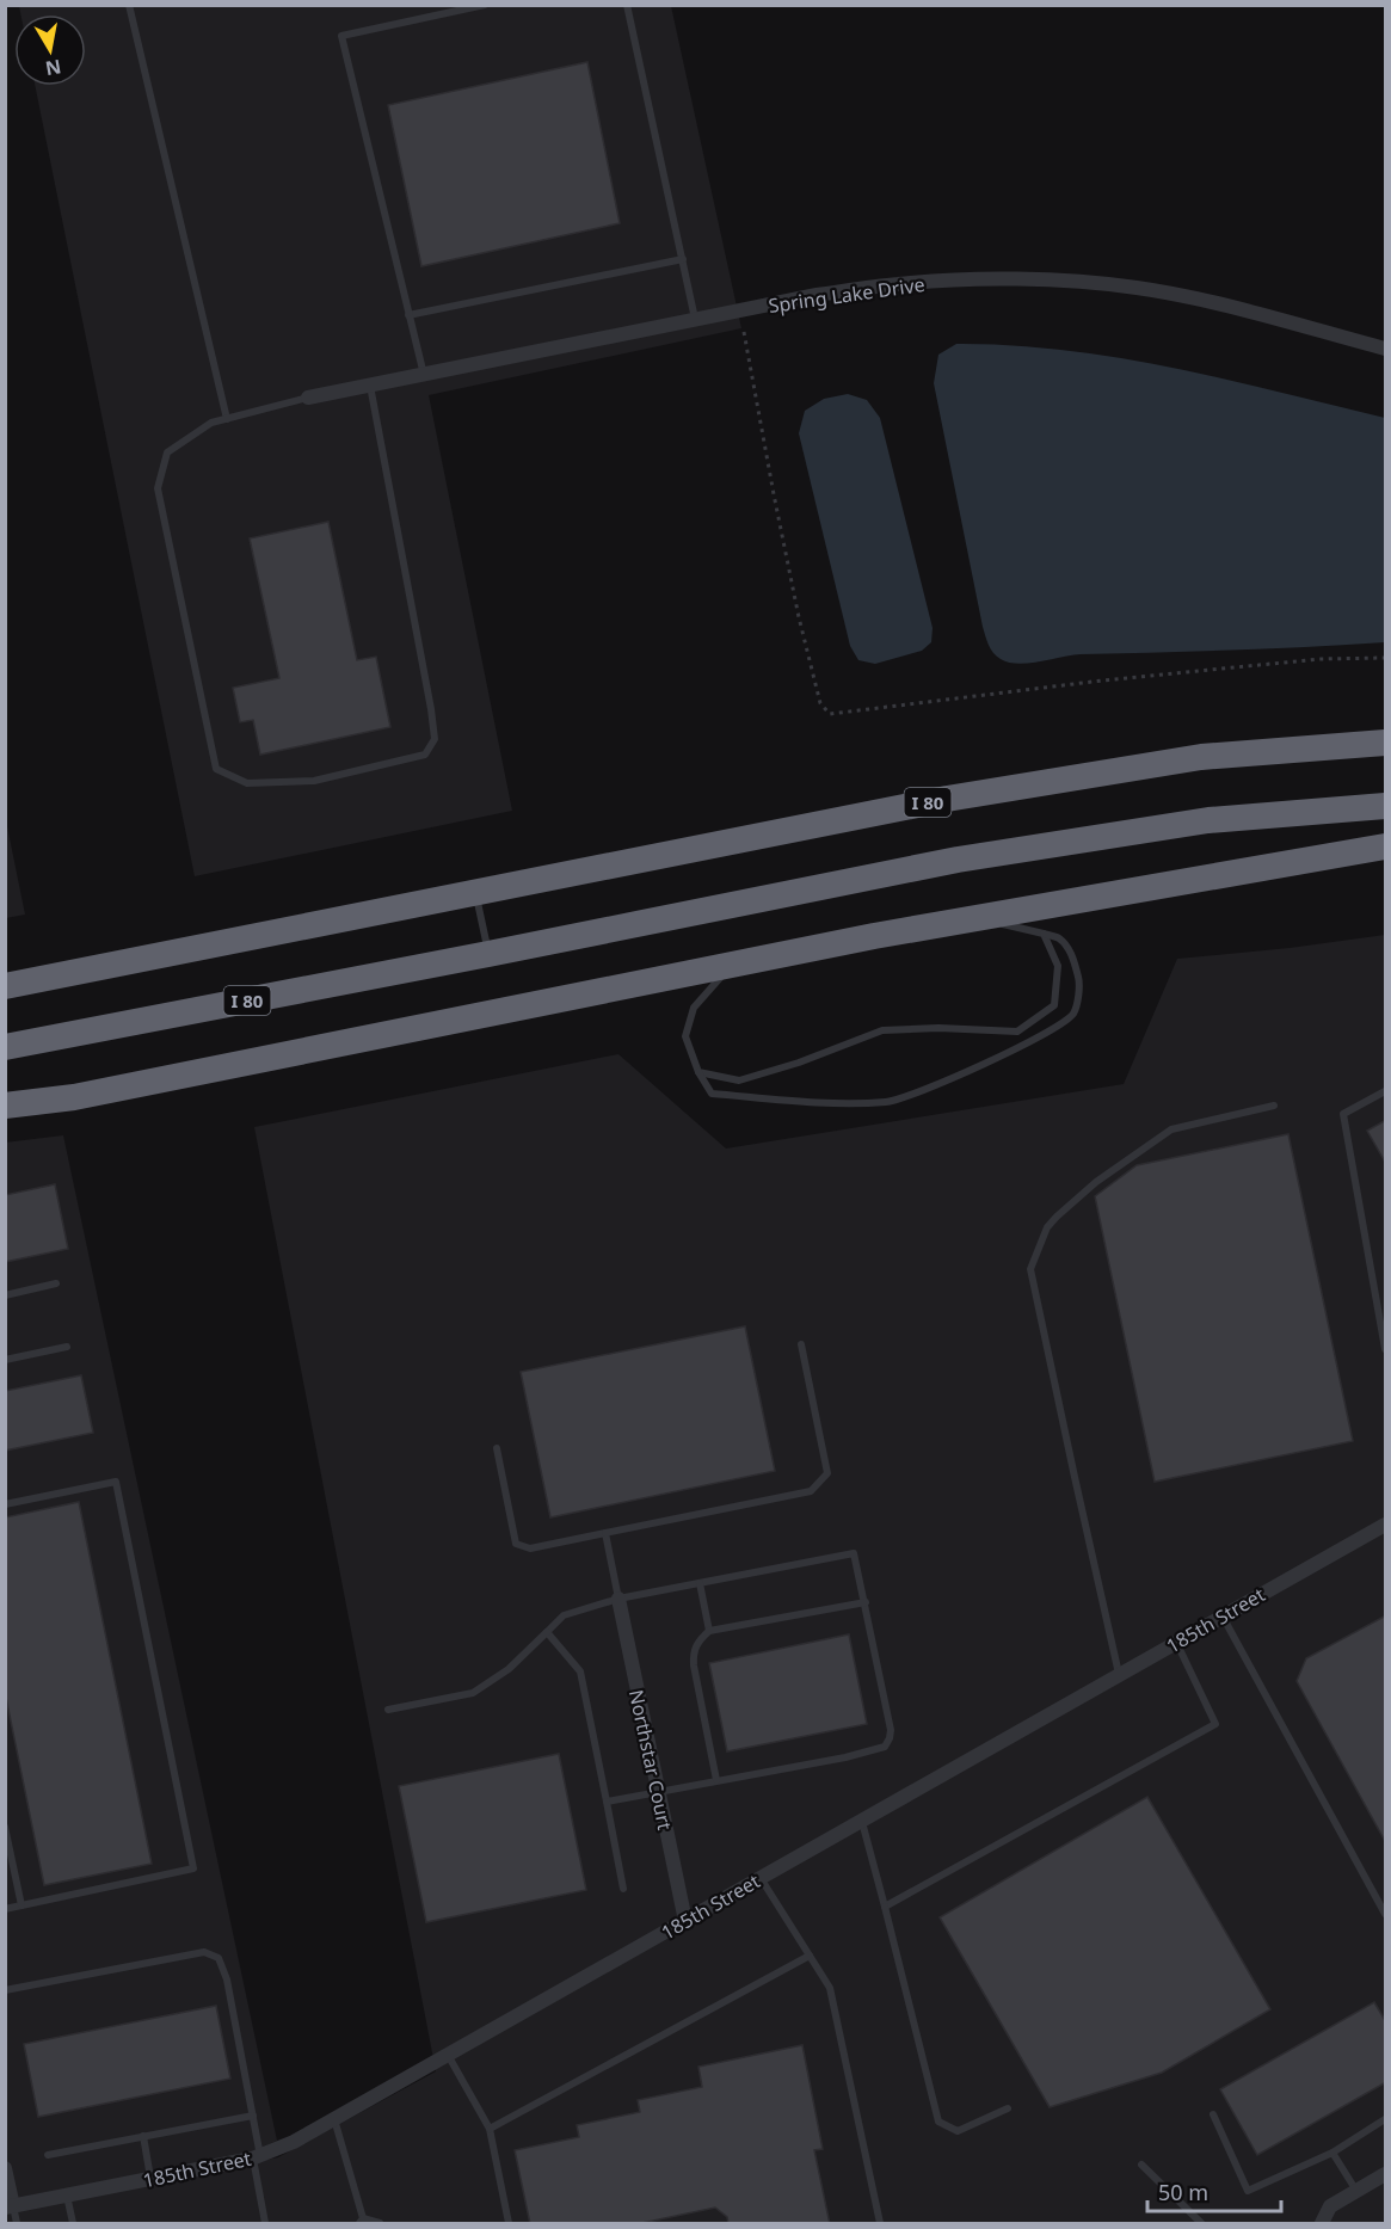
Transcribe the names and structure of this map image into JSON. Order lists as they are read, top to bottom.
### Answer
{
  "streets": {
    "highway": ["I 80"],
    "street": ["Spring Lake Drive", "185th Street", "Northstar Court"]
  },
  "crossings": [
    ["185th Street", "Northstar Court"]
  ],
  "scale_bar": "50 m",
  "north": "bottom"
}
